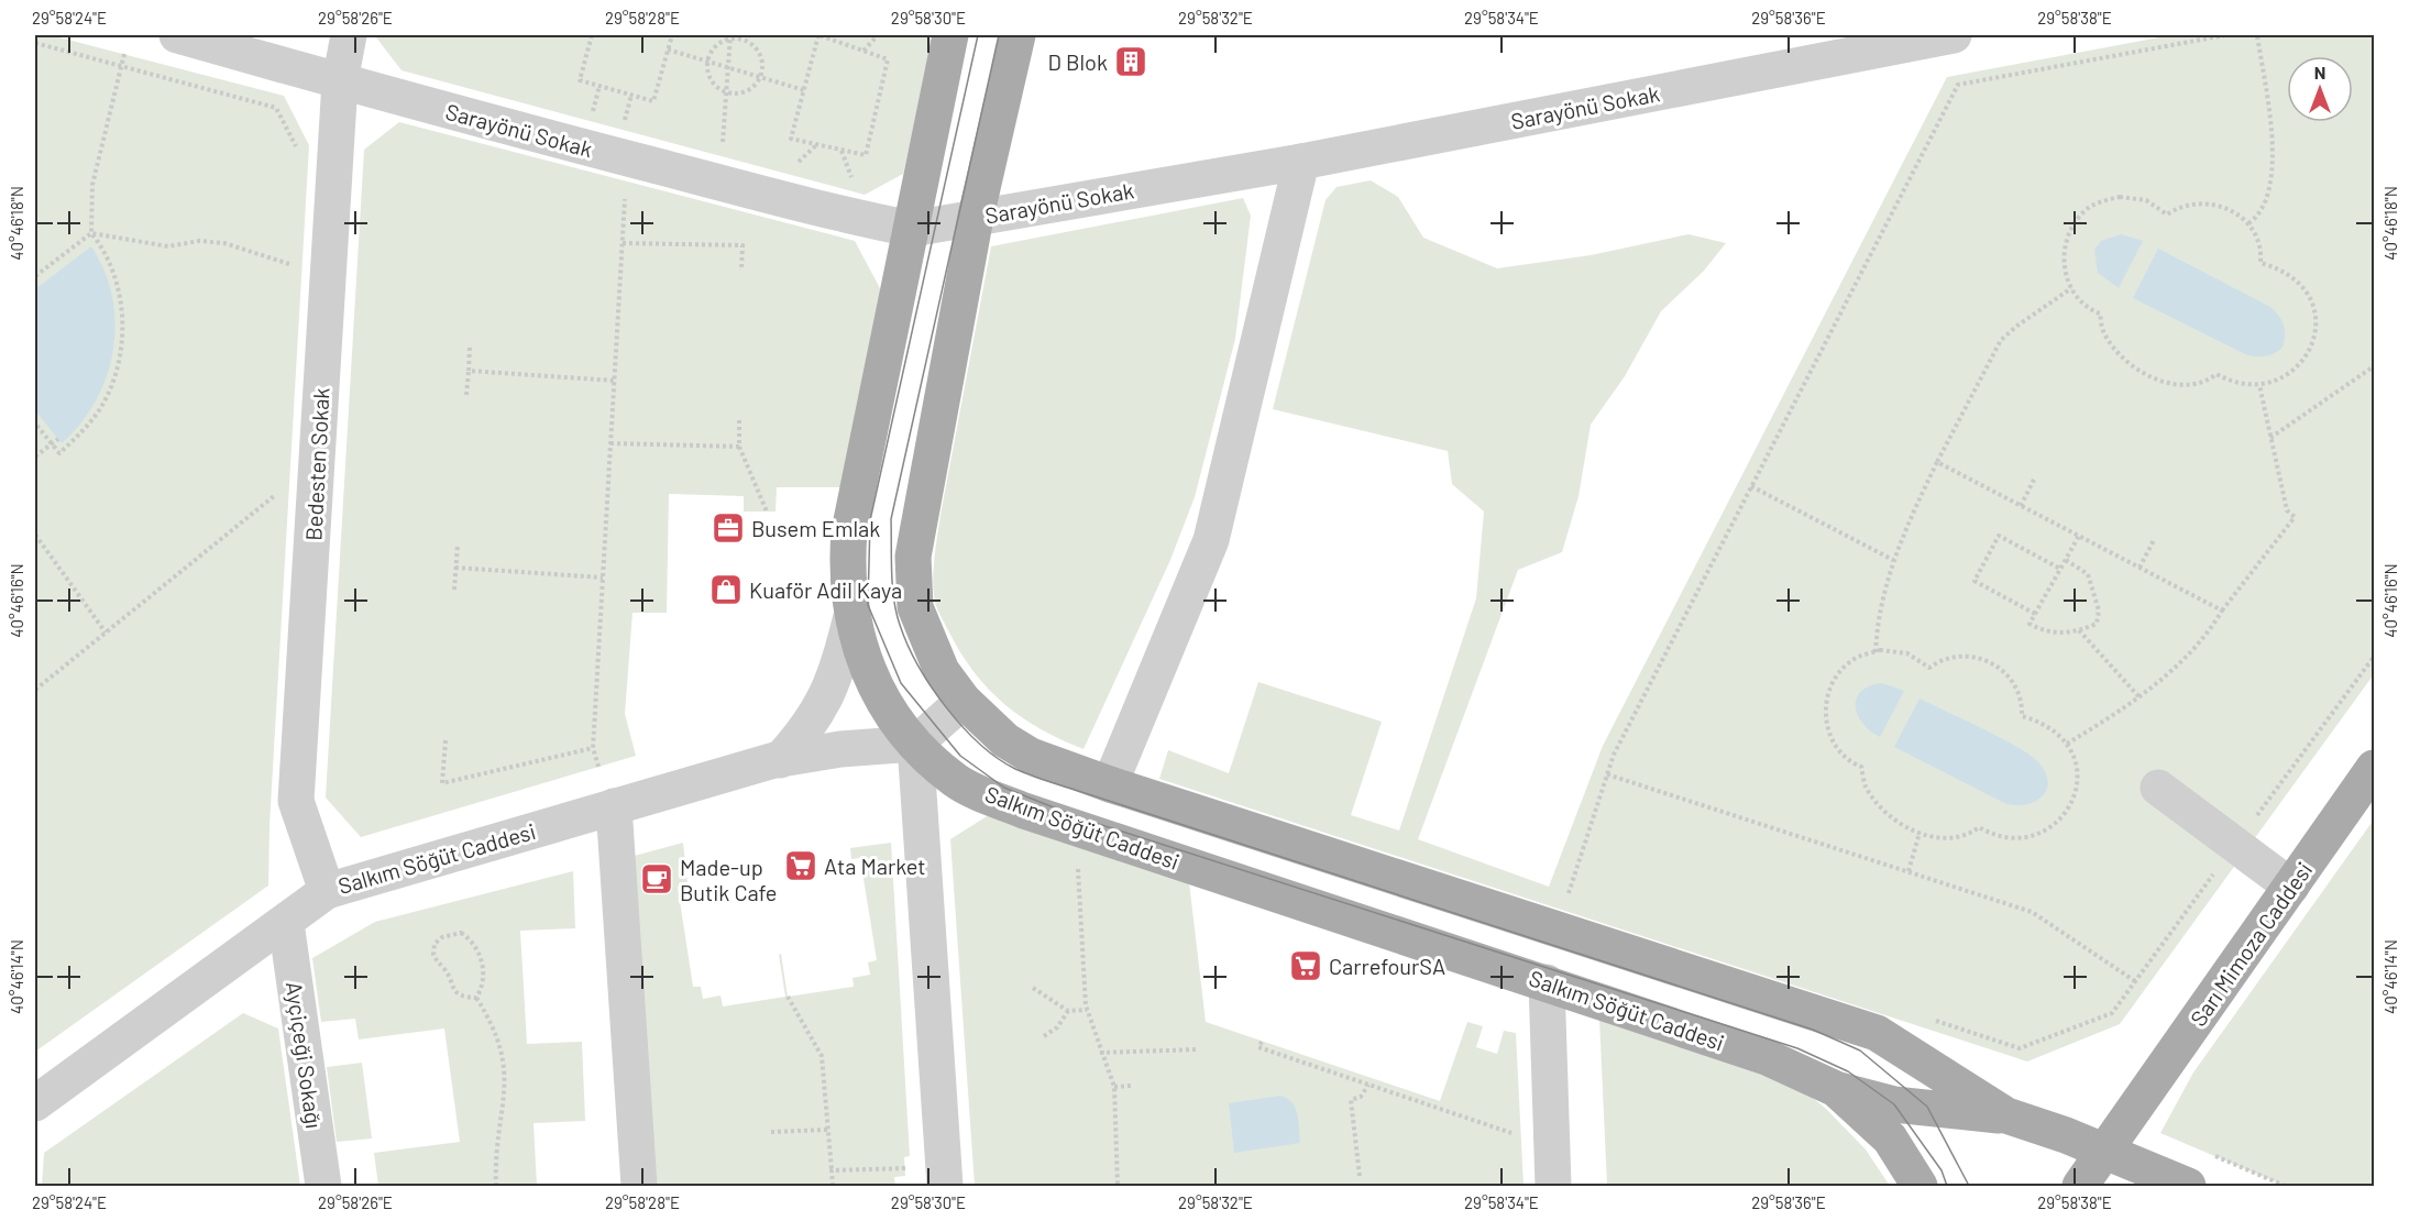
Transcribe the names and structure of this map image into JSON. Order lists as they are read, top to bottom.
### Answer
{
  "streets": {
    "main road": ["Salkım Söğüt Caddesi", "Sarı Mimoza Caddesi"],
    "street": ["Sarayönü Sokak", "Bedesten Sokak", "Ayçiçeği Sokağı"]
  },
  "crossings": [
    ["Sarayönü Sokak", "Bedesten Sokak"],
    ["Sarayönü Sokak", "Salkım Söğüt Caddesi"],
    ["Bedesten Sokak", "Salkım Söğüt Caddesi"],
    ["Salkım Söğüt Caddesi", "Ayçiçeği Sokağı"]
  ],
  "places": {
    "building": ["D Blok"],
    "office": ["Busem Emlak"],
    "shop": ["Kuaför Adil Kaya"],
    "supermarket": ["Ata Market", "CarrefourSA"],
    "cafe": ["Made-up Butik Cafe"]
  },
  "north": "top",
  "coordinates": [
    "29°58'24\"E",
    "29°58'26\"E",
    "29°58'28\"E",
    "29°58'30\"E",
    "29°58'32\"E",
    "29°58'34\"E",
    "29°58'36\"E",
    "29°58'38\"E",
    "40°46'18\"N",
    "40°46'16\"N",
    "40°46'14\"N"
  ]
}
